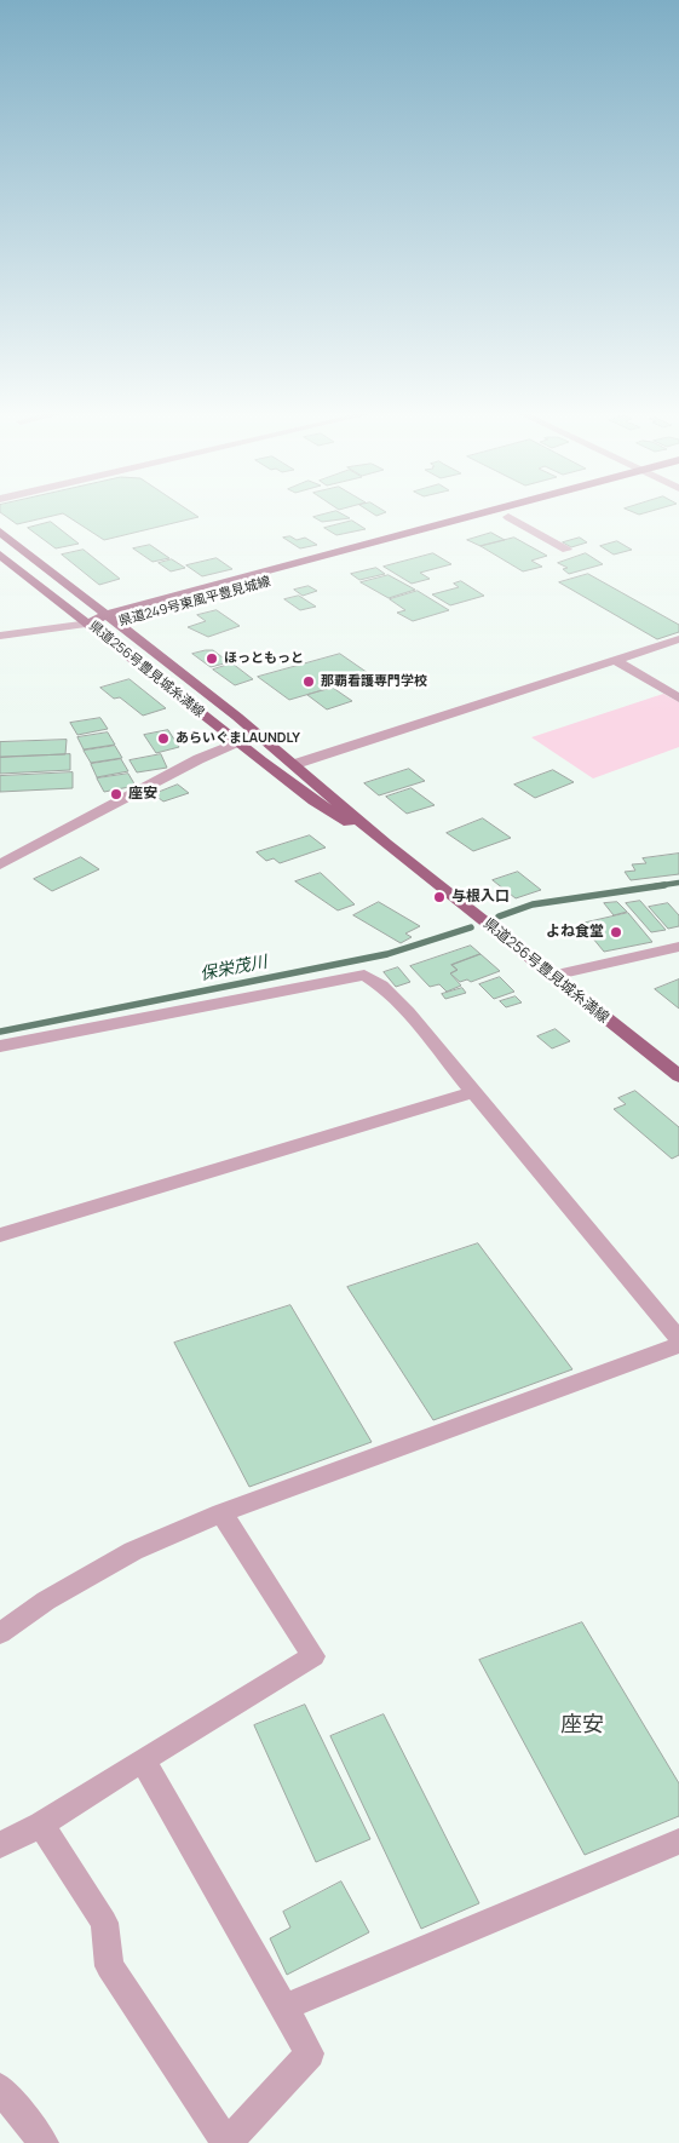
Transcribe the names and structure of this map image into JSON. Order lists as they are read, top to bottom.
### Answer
{
  "streets": {
    "main road": ["県道249号東風平豊見城線", "県道256号豊見城糸満線"]
  },
  "crossings": [
    ["県道249号東風平豊見城線", "県道256号豊見城糸満線"]
  ],
  "districts": ["座安"],
  "water": ["保栄茂川"],
  "places": [
    "ほっともっと",
    "那覇看護専門学校",
    "あらいぐまLAUNDLY",
    "座安",
    "与根入口",
    "よね食堂"
  ]
}
